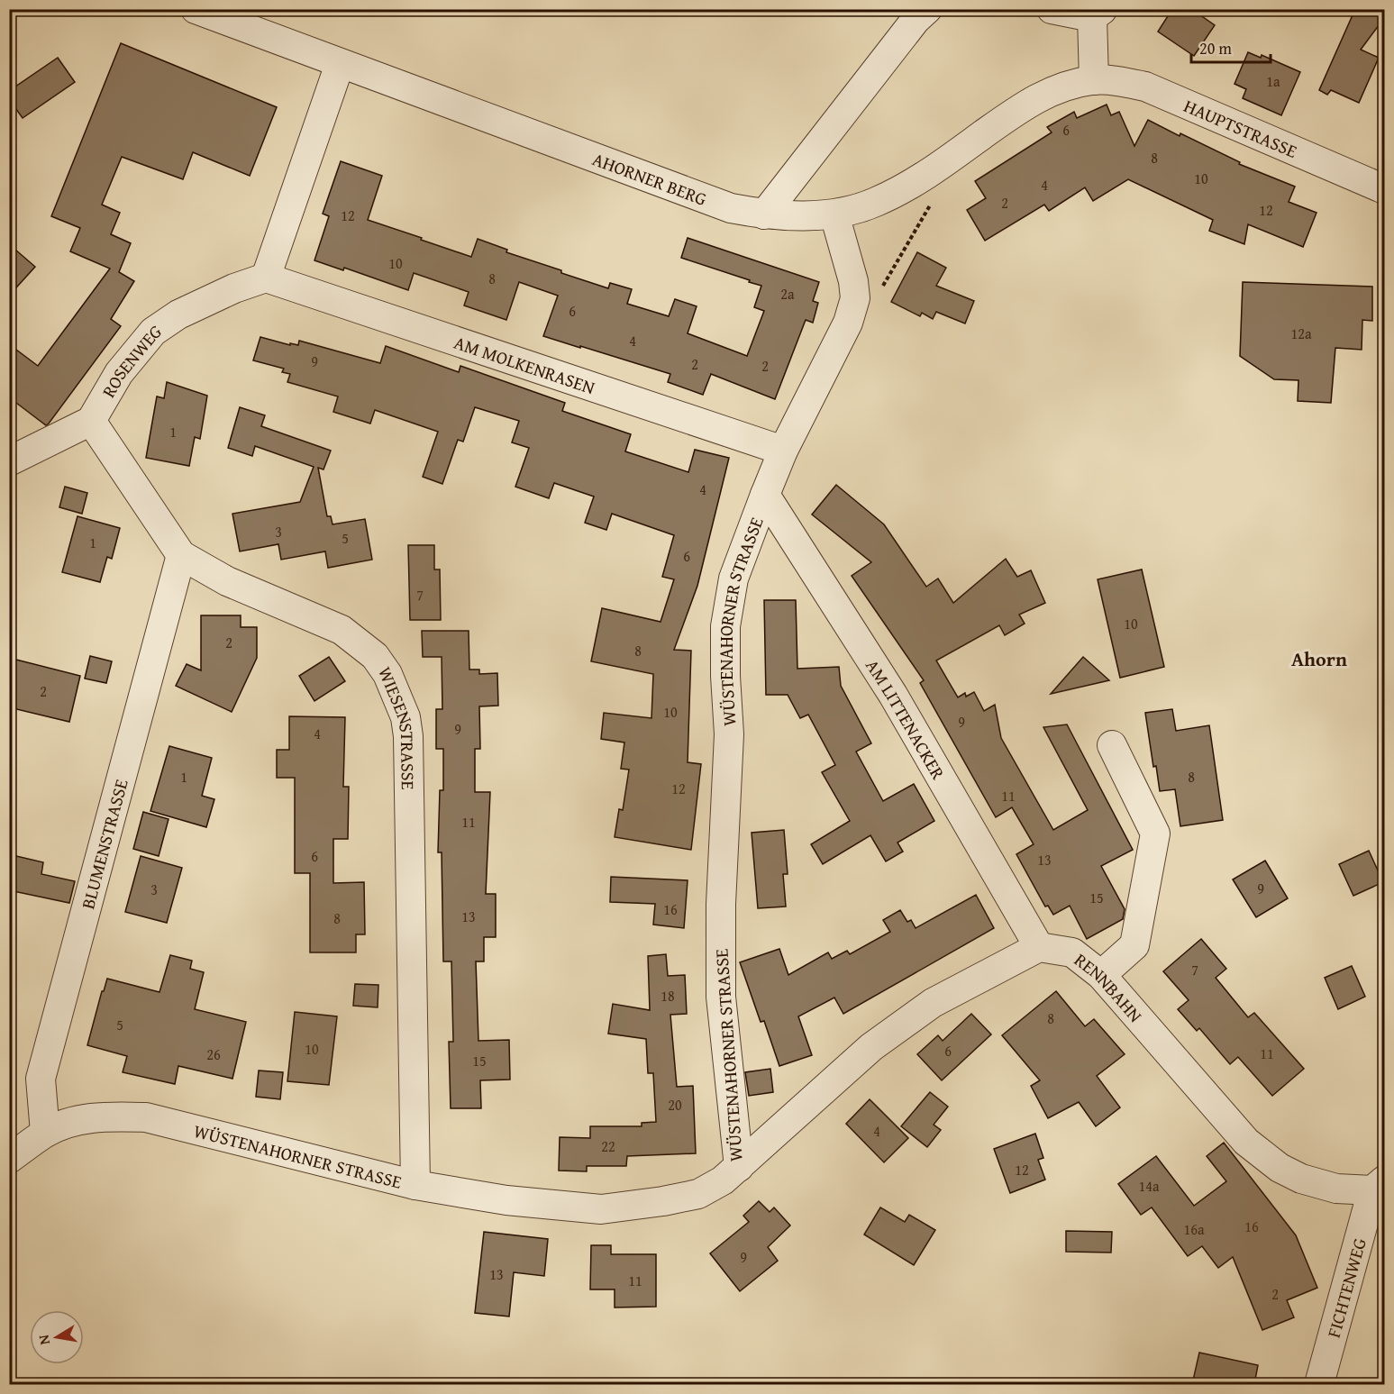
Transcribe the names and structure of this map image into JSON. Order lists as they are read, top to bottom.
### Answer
{
  "streets": {
    "street": [
      "HAUPTSTRASSE",
      "AHORNER BERG",
      "ROSENWEG",
      "AM MOLKENRASEN",
      "WÜSTENAHORNER STRASSE",
      "AM LITTENACKER",
      "WIESENSTRASSE",
      "BLUMENSTRASSE",
      "RENNBAHN",
      "FICHTENWEG"
    ]
  },
  "crossings": [
    ["HAUPTSTRASSE", "AHORNER BERG"],
    ["AHORNER BERG", "WÜSTENAHORNER STRASSE"],
    ["ROSENWEG", "AM MOLKENRASEN"],
    ["ROSENWEG", "WIESENSTRASSE"],
    ["AM MOLKENRASEN", "WÜSTENAHORNER STRASSE"],
    ["WÜSTENAHORNER STRASSE", "AM LITTENACKER"],
    ["WÜSTENAHORNER STRASSE", "WIESENSTRASSE"],
    ["WÜSTENAHORNER STRASSE", "BLUMENSTRASSE"],
    ["AM LITTENACKER", "RENNBAHN"],
    ["WIESENSTRASSE", "BLUMENSTRASSE"],
    ["RENNBAHN", "FICHTENWEG"]
  ],
  "districts": ["Ahorn"],
  "house_numbers": [
    "1a",
    "6",
    "8",
    "10",
    "4",
    "2",
    "12",
    "12",
    "10",
    "8",
    "2a",
    "6",
    "12a",
    "4",
    "9",
    "2",
    "2",
    "1",
    "4",
    "3",
    "5",
    "1",
    "6",
    "7",
    "10",
    "2",
    "8",
    "2",
    "10",
    "9",
    "9",
    "4",
    "1",
    "8",
    "12",
    "11",
    "11",
    "6",
    "13",
    "9",
    "3",
    "15",
    "16",
    "13",
    "8",
    "7",
    "18",
    "8",
    "5",
    "10",
    "6",
    "11",
    "26",
    "15",
    "20",
    "4",
    "22",
    "12",
    "14a",
    "16",
    "16a",
    "9",
    "13",
    "11",
    "2"
  ],
  "scale_bar": "20 m",
  "north": "left"
}
